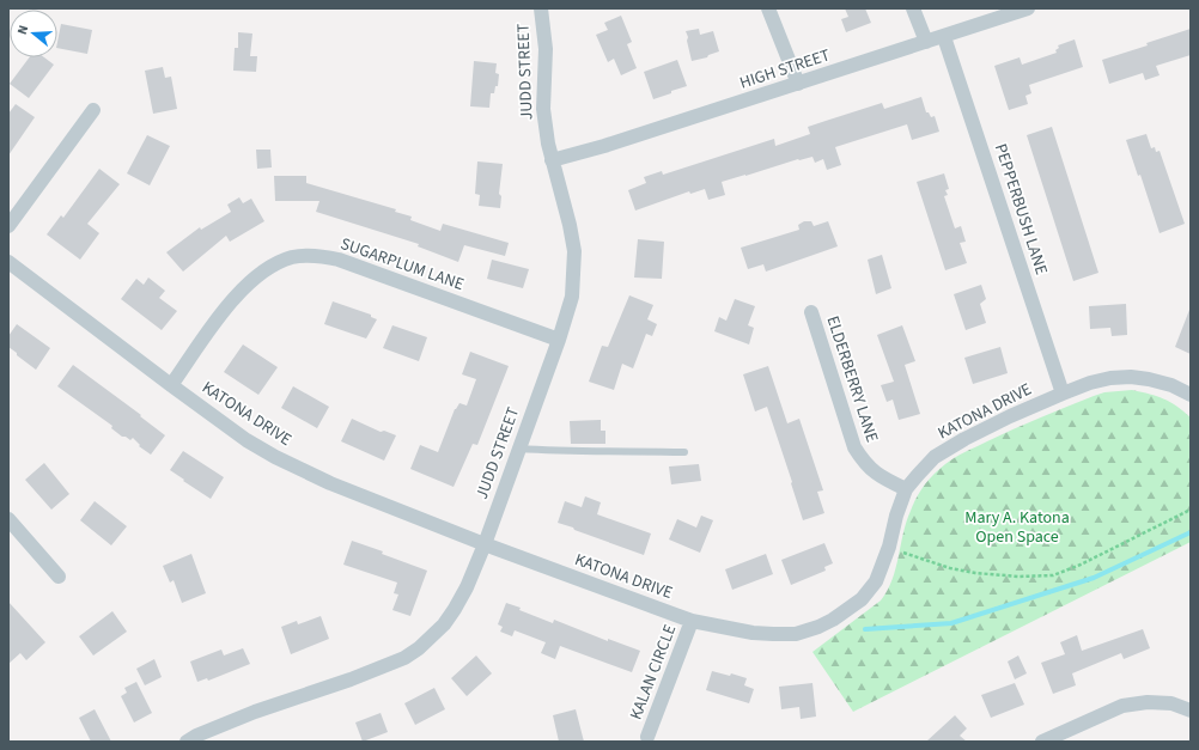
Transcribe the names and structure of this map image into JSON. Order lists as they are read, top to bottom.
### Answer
{
  "streets": {
    "street": [
      "HIGH STREET",
      "JUDD STREET",
      "PEPPERBUSH LANE",
      "SUGARPLUM LANE",
      "ELDERBERRY LANE",
      "KATONA DRIVE",
      "KALAN CIRCLE"
    ]
  },
  "crossings": [
    ["HIGH STREET", "JUDD STREET"],
    ["HIGH STREET", "PEPPERBUSH LANE"],
    ["JUDD STREET", "SUGARPLUM LANE"],
    ["JUDD STREET", "KATONA DRIVE"],
    ["PEPPERBUSH LANE", "KATONA DRIVE"],
    ["SUGARPLUM LANE", "KATONA DRIVE"],
    ["ELDERBERRY LANE", "KATONA DRIVE"],
    ["KATONA DRIVE", "KALAN CIRCLE"]
  ],
  "parks": ["Mary A. Katona Open Space"],
  "north": "left"
}
